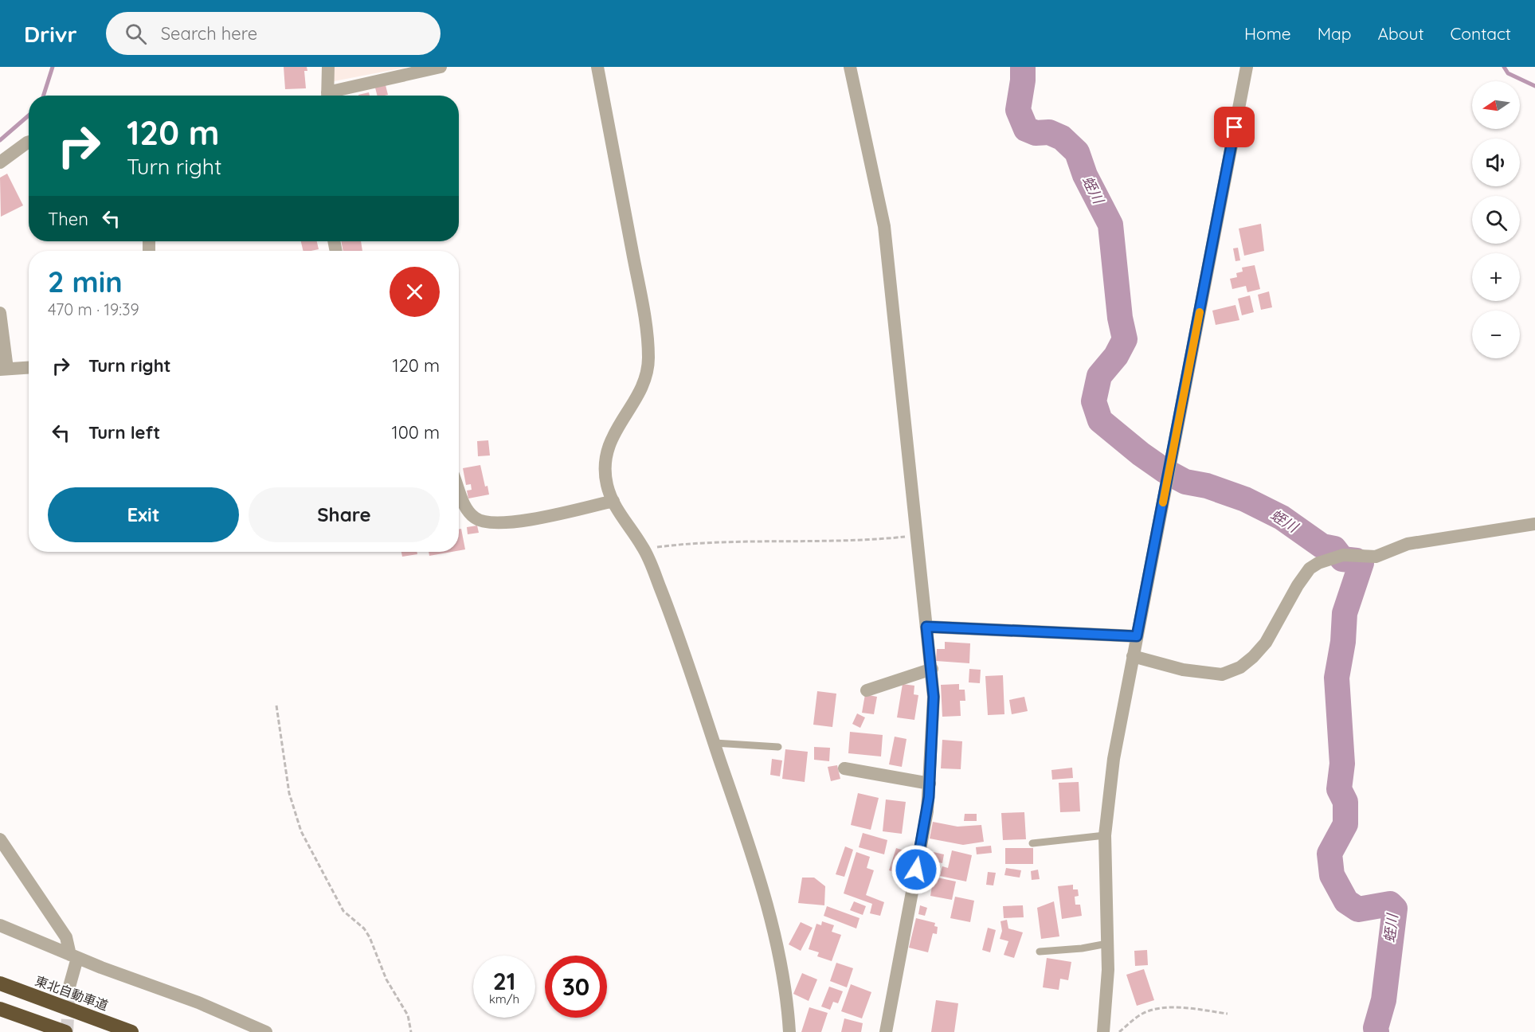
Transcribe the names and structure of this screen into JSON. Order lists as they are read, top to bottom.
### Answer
{
  "streets": {
    "highway": ["東北自動車道"]
  },
  "water": ["蛭川"],
  "north": "left",
  "page": {
    "header": "Drivr",
    "search": "Search here",
    "nav": [
      "Home",
      "Map",
      "About",
      "Contact"
    ],
    "map_buttons": ["+", "−"],
    "turn": ["120 m", "Turn right"],
    "then": "Then",
    "heading": ["2 min", "470 m · 19:39"],
    "list": [
      {
        "name": "Turn right",
        "value": "120 m"
      },
      {
        "name": "Turn left",
        "value": "100 m"
      }
    ],
    "buttons": ["Exit", "Share"],
    "speed": "21 km/h",
    "limit": "30"
  }
}
